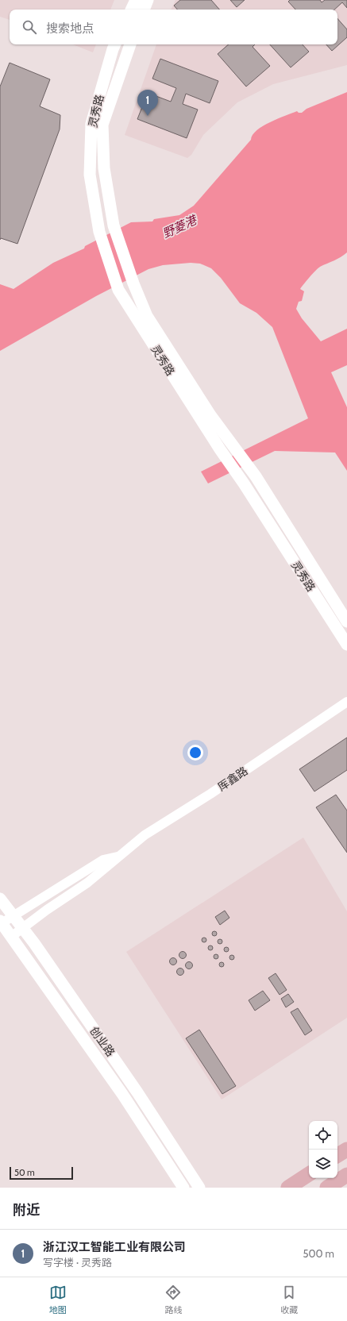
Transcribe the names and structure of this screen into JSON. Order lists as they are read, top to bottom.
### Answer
{
  "streets": {
    "street": ["灵秀路", "厍鑫路", "创业路"]
  },
  "crossings": [
    ["厍鑫路", "创业路"]
  ],
  "water": ["野菱港"],
  "scale_bar": "50 m",
  "page": {
    "search": "搜索地点",
    "pins": "1",
    "scale": "50 m",
    "heading": "附近",
    "list": [
      {
        "mark": "1",
        "name": "浙江汉工智能工业有限公司",
        "note": "写字楼 · 灵秀路",
        "value": "500 m"
      }
    ],
    "nav": ["地图", "路线", "收藏"]
  }
}
